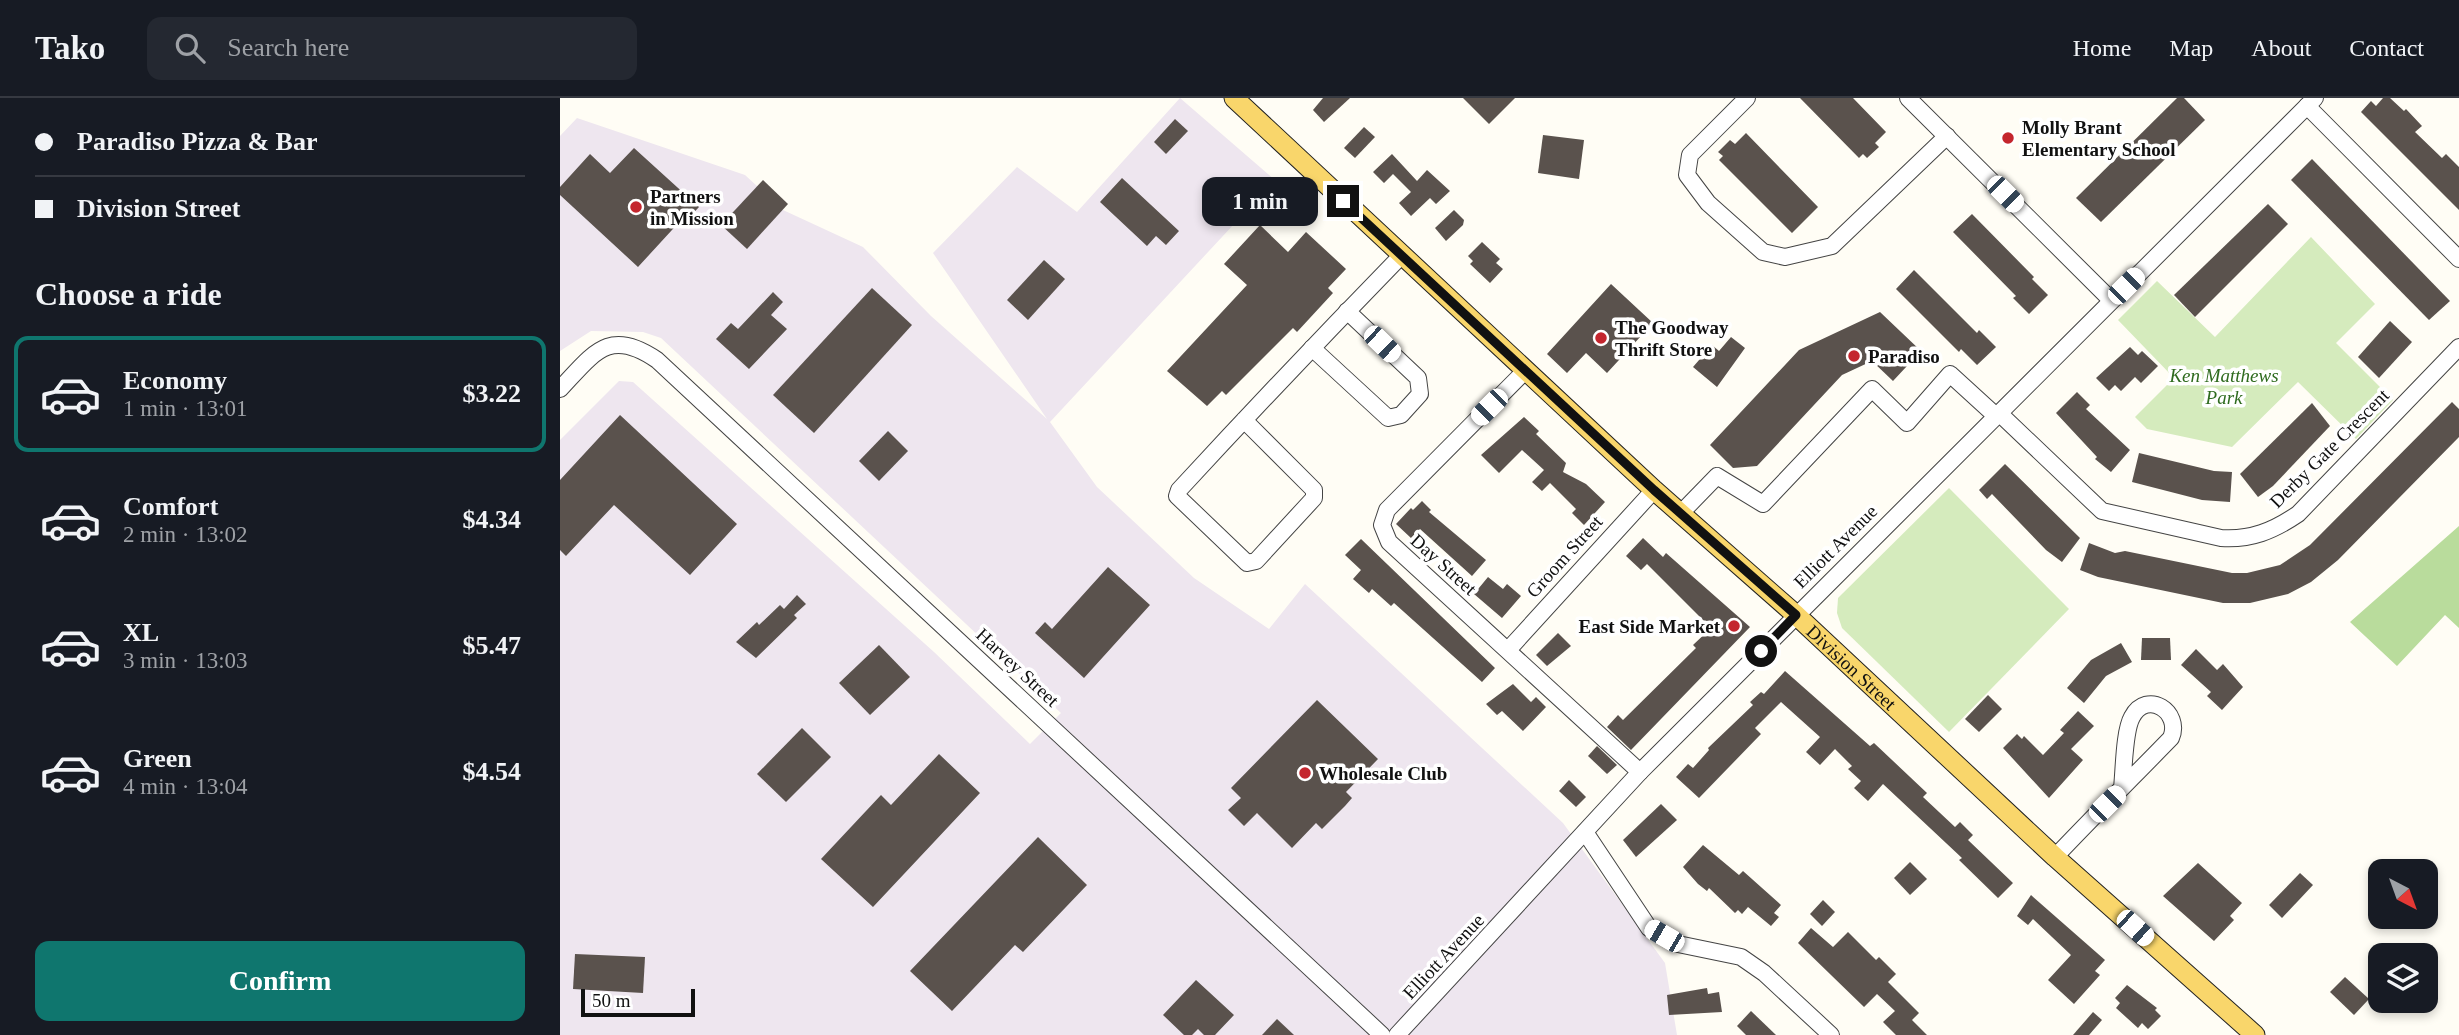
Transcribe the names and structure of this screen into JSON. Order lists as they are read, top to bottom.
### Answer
{
  "streets": {
    "main road": ["Division Street"],
    "street": [
      "Derby Gate Crescent",
      "Elliott Avenue",
      "Groom Street",
      "Day Street",
      "Harvey Street"
    ]
  },
  "crossings": [
    ["Derby Gate Crescent", "Elliott Avenue"],
    ["Derby Gate Crescent", "Division Street"],
    ["Elliott Avenue", "Day Street"],
    ["Elliott Avenue", "Division Street"],
    ["Groom Street", "Day Street"],
    ["Groom Street", "Division Street"],
    ["Day Street", "Division Street"]
  ],
  "parks": ["Ken Matthews Park"],
  "places": [
    "Molly Brant Elementary School",
    "Partners in Mission",
    "The Goodway Thrift Store",
    "Paradiso",
    "East Side Market",
    "Wholesale Club"
  ],
  "scale_bar": "50 m",
  "north": "bottom right",
  "page": {
    "header": "Tako",
    "search": "Search here",
    "nav": [
      "Home",
      "Map",
      "About",
      "Contact"
    ],
    "banner": ["Paradiso Pizza & Bar", "Division Street"],
    "bubble": "1 min",
    "heading": "Choose a ride",
    "list": [
      {
        "name": "Economy",
        "note": "1 min · 13:01",
        "value": "$3.22"
      },
      {
        "name": "Comfort",
        "note": "2 min · 13:02",
        "value": "$4.34"
      },
      {
        "name": "XL",
        "note": "3 min · 13:03",
        "value": "$5.47"
      },
      {
        "name": "Green",
        "note": "4 min · 13:04",
        "value": "$4.54"
      }
    ],
    "buttons": "Confirm",
    "scale": "50 m"
  }
}
